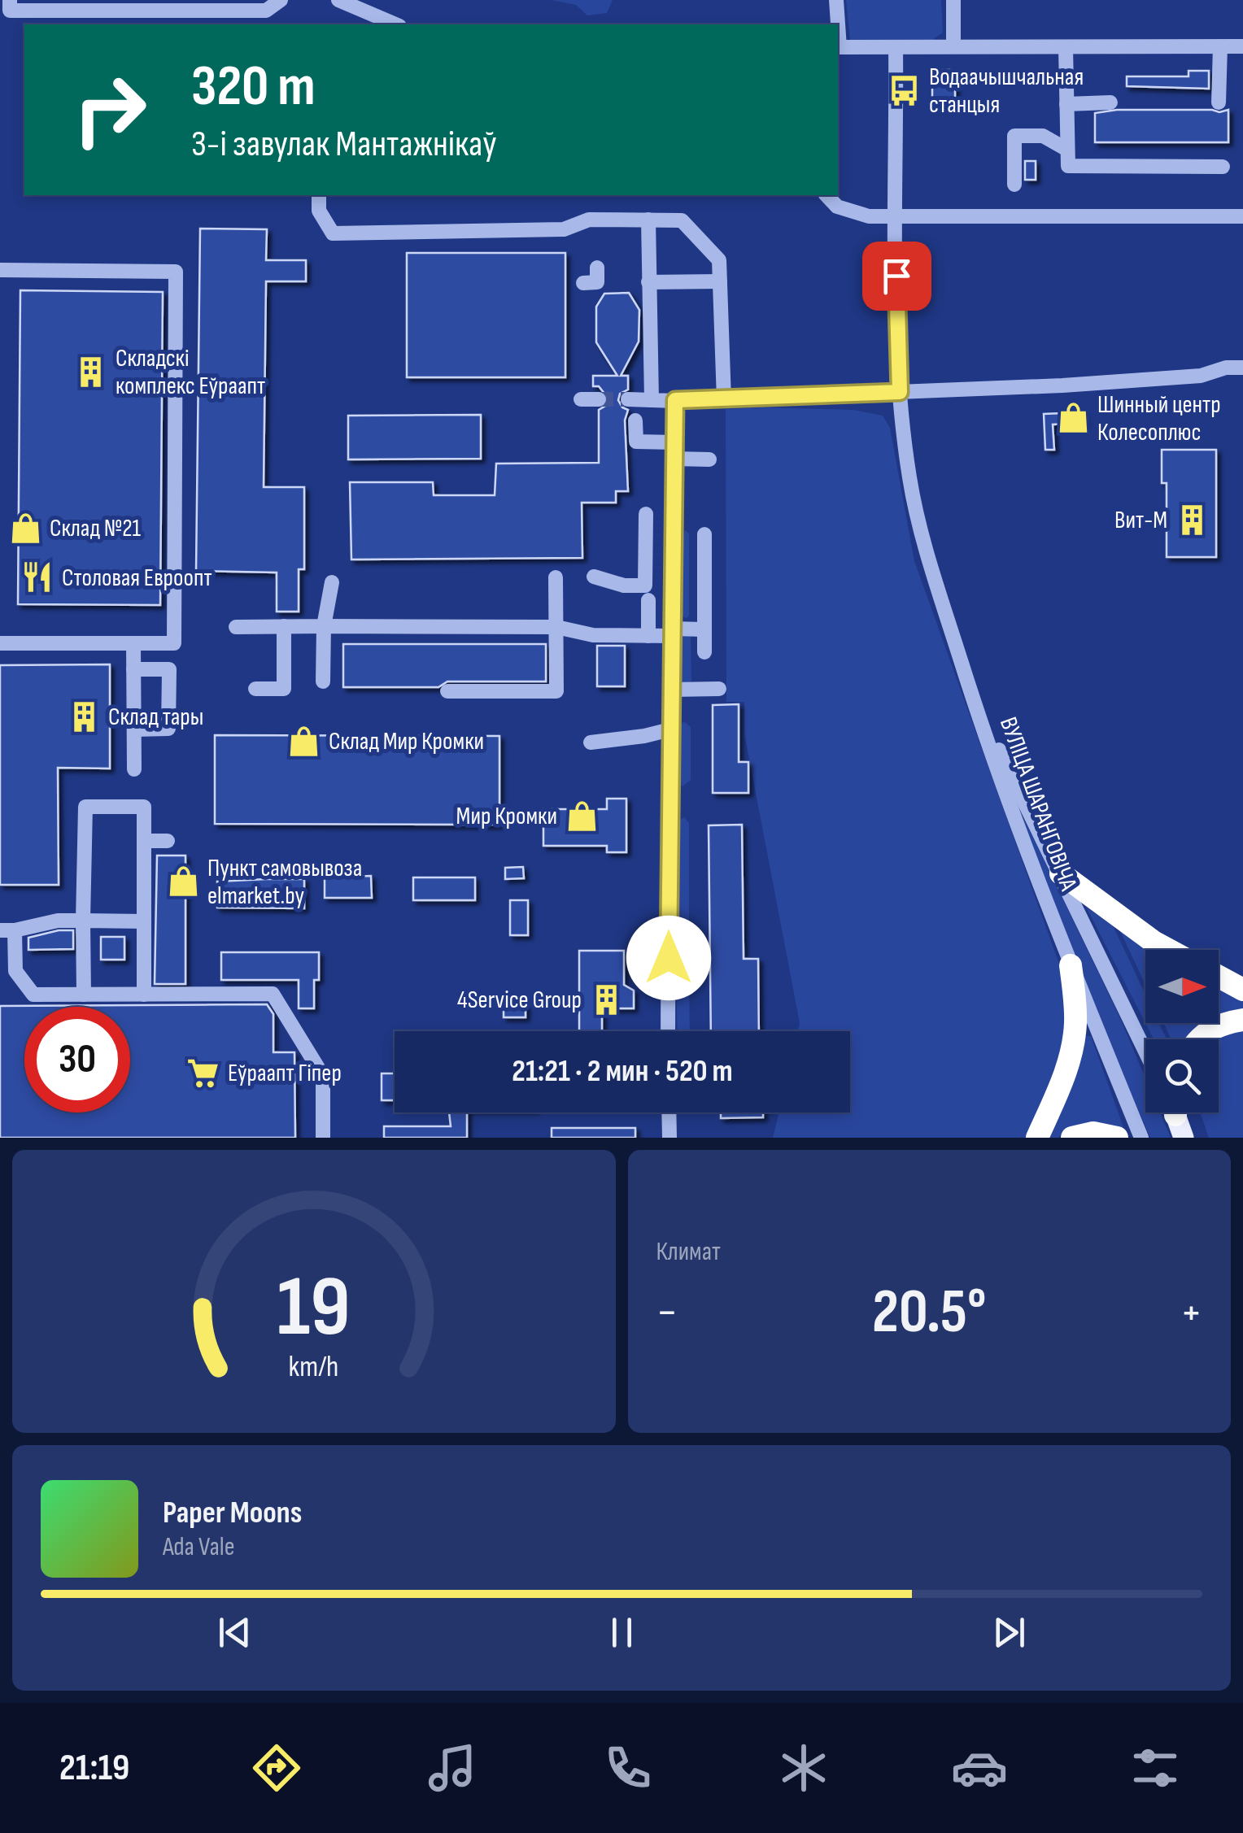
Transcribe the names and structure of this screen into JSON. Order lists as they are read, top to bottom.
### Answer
{
  "streets": {
    "street": ["ВУЛІЦА ШАРАНГОВІЧА"]
  },
  "places": {
    "bus stop": ["Водаачышчальная станцыя"],
    "building": [
      "Складскі комплекс Еўраапт",
      "Вит-М",
      "Склад тары",
      "4Service Group"
    ],
    "shop": [
      "Шинный центр Колесоплюс",
      "Склад №21",
      "Склад Мир Кромки",
      "Мир Кромки",
      "Пункт самовывоза elmarket.by"
    ],
    "restaurant": ["Столовая Евроопт"],
    "supermarket": ["Еўраапт Гіпер"]
  },
  "north": "right",
  "page": {
    "turn": ["320 m", "3-і завулак Мантажнікаў"],
    "limit": "30",
    "trip": "21:21 · 2 мин · 520 m",
    "tile": "Климат",
    "heat": ["−", "20.5°", "+"],
    "song": ["Paper Moons", "Ada Vale"],
    "tabs": "21:19",
    "gauge": ["19", "km/h"]
  }
}
